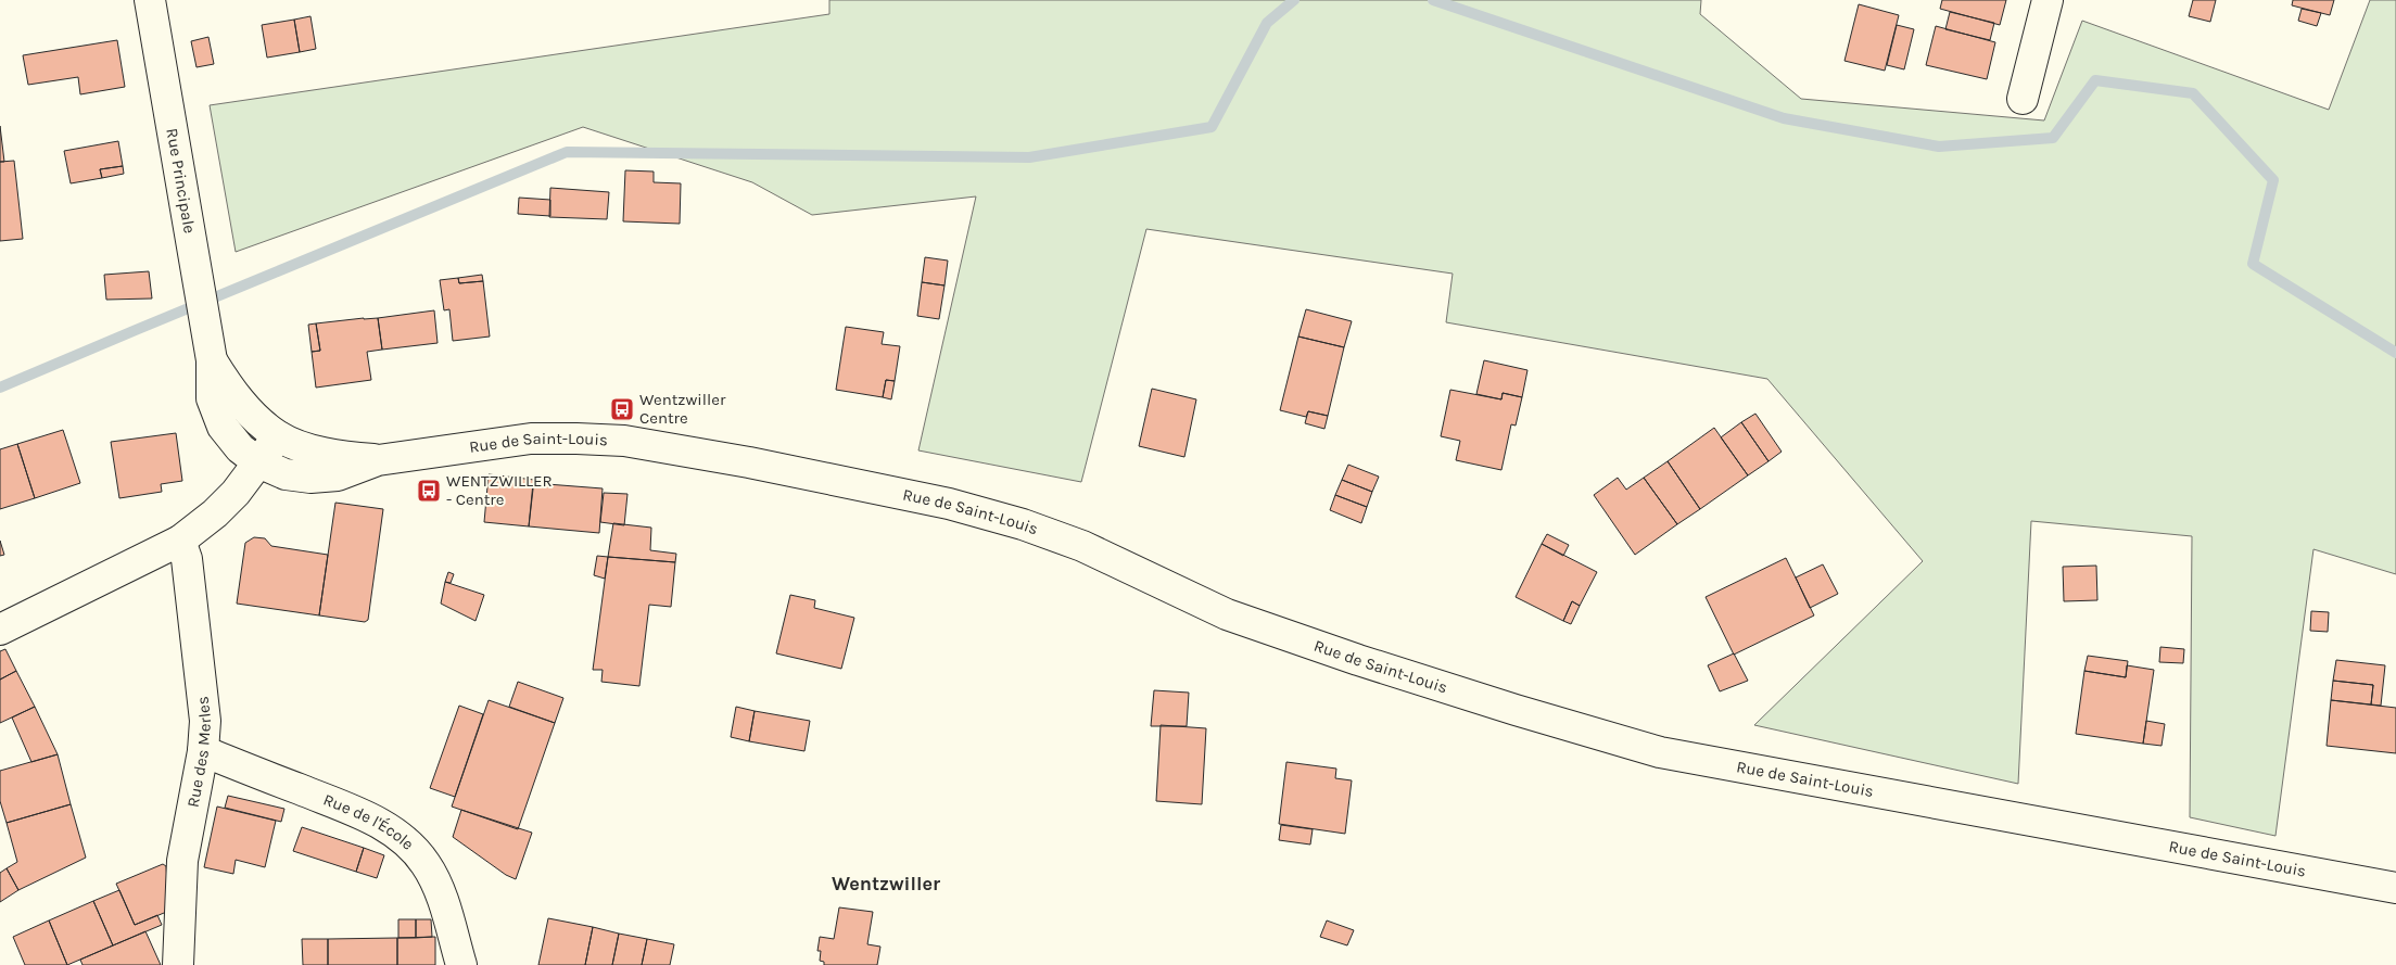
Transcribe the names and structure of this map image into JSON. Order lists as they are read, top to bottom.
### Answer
{
  "streets": {
    "street": [
      "Rue Principale",
      "Rue de Saint-Louis",
      "Rue des Merles",
      "Rue de l'École"
    ]
  },
  "crossings": [
    ["Rue Principale", "Rue de Saint-Louis"],
    ["Rue des Merles", "Rue de l'École"]
  ],
  "districts": ["Wentzwiller"],
  "places": {
    "bus stop": ["Wentzwiller Centre", "WENTZWILLER - Centre"]
  }
}
